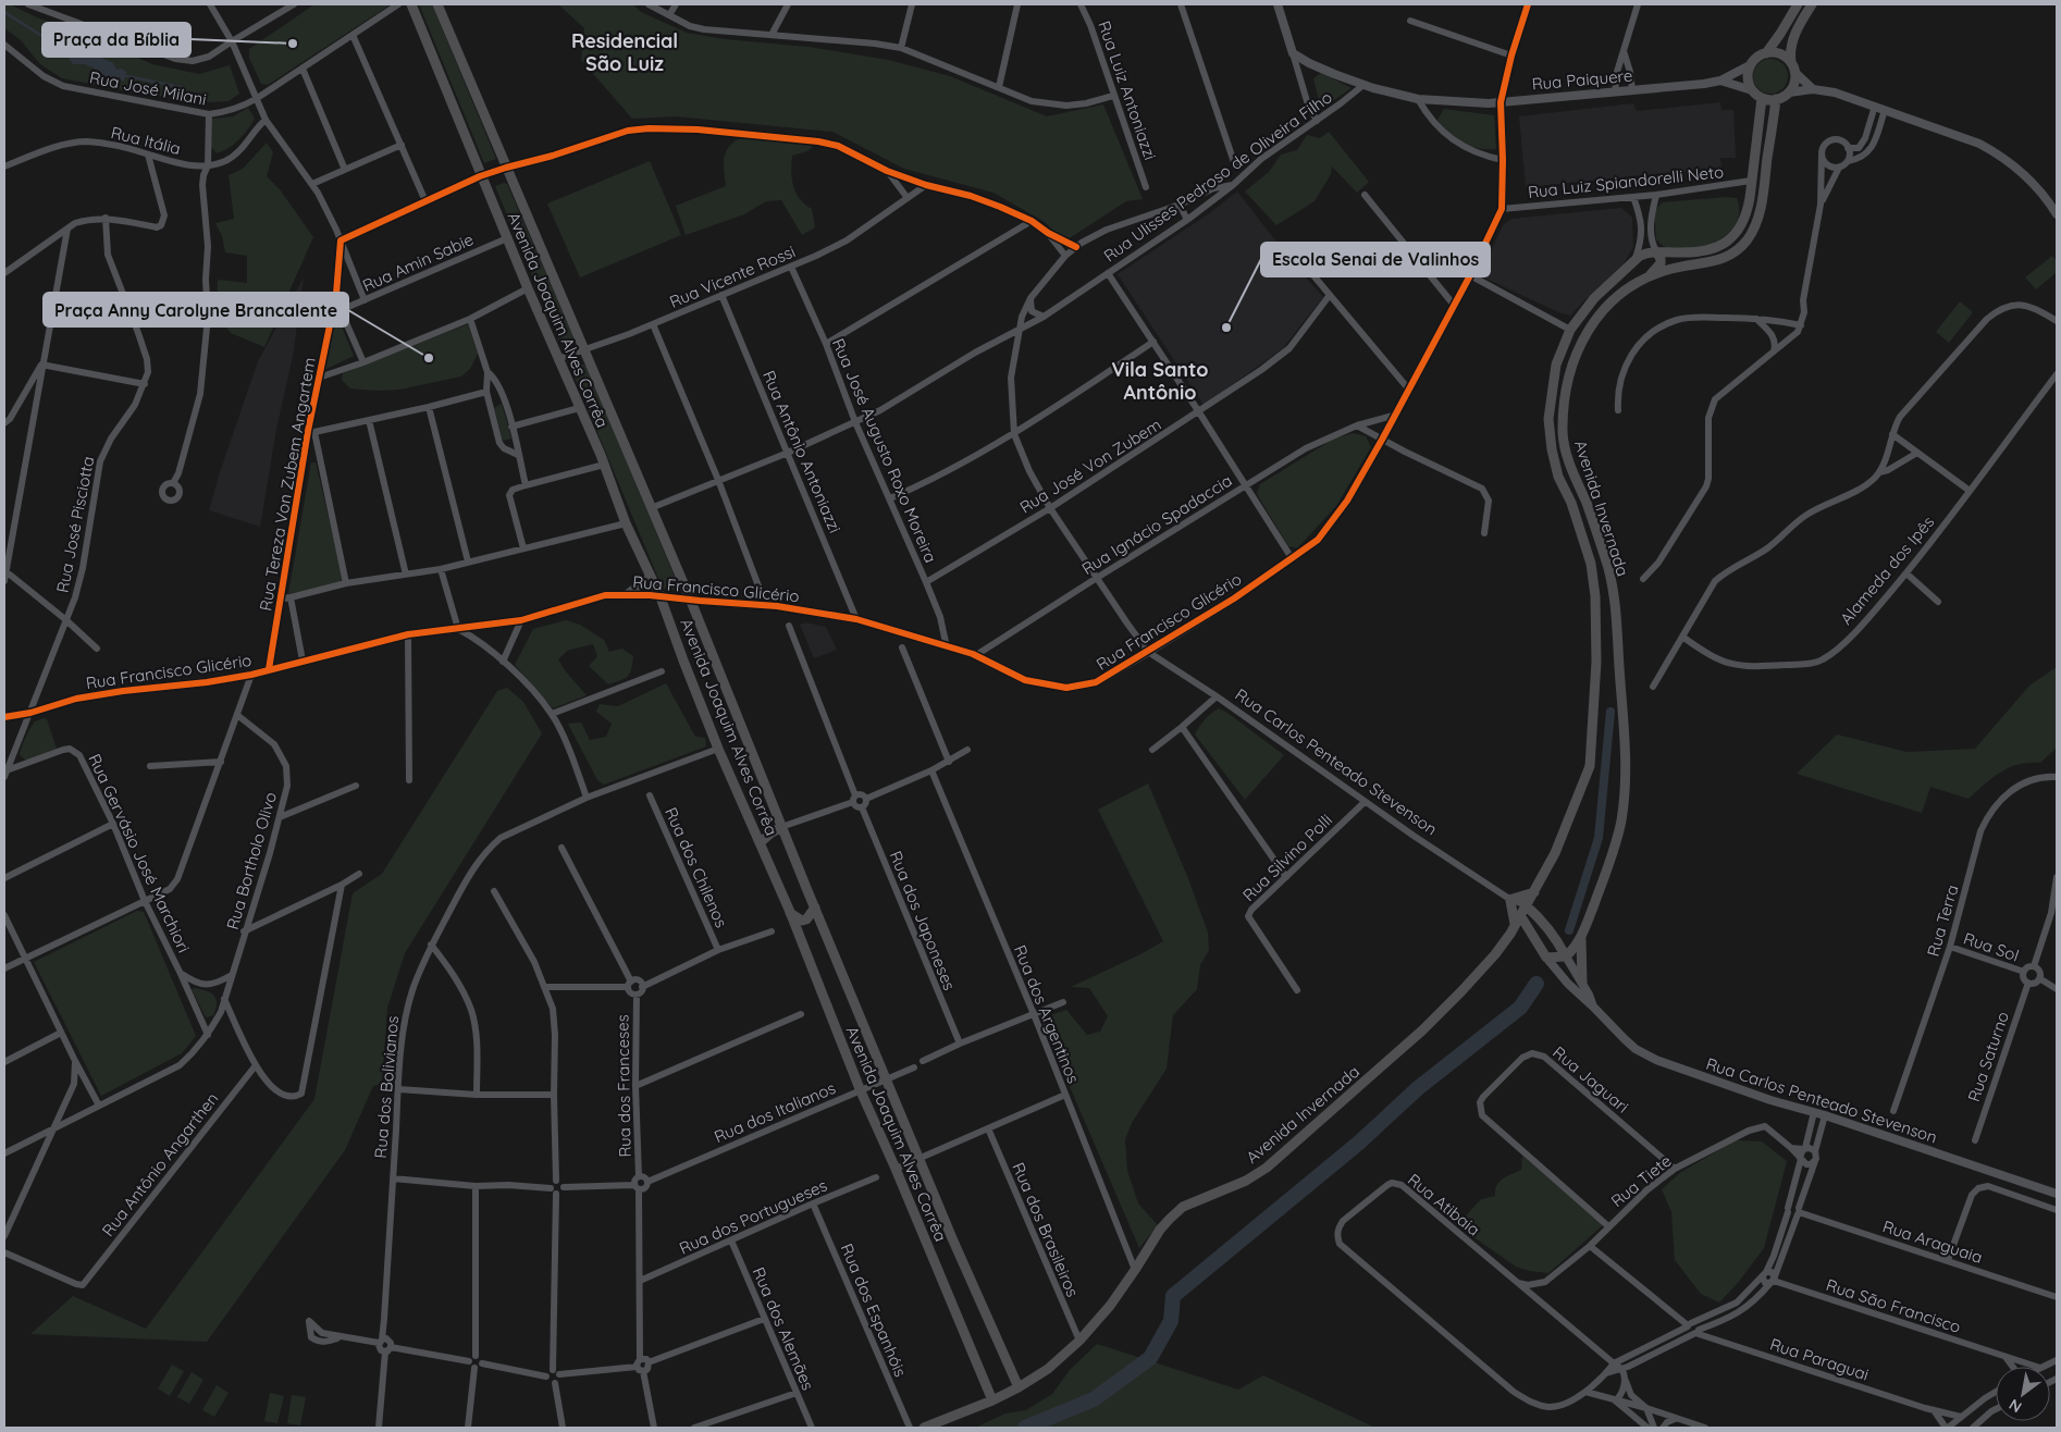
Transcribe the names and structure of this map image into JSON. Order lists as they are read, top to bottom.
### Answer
{
  "streets": {
    "main road": ["Avenida Joaquim Alves Corrêa", "Avenida Invernada", "Rua Carlos Penteado Stevenson"],
    "street": [
      "Rua Paiquere",
      "Rua José Milani",
      "Rua Luiz Antoniazzi",
      "Rua Itália",
      "Rua Ulisses Pedroso de Oliveira Filho",
      "Rua Luiz Spiandorelli Neto",
      "Rua Amin Sabie",
      "Rua Vicente Rossi",
      "Rua José Augusto Roxo Moreira",
      "Rua Antônio Antoniazzi",
      "Rua José Von Zubem",
      "Rua Tereza Von Zubem Angartem",
      "Rua José Pisciotta",
      "Rua Ignácio Spadaccia",
      "Alameda dos Ipês",
      "Rua Francisco Glicério",
      "Rua Gervásio José Marchiori",
      "Rua Silvino Polli",
      "Rua Bortholo Olivo",
      "Rua dos Chilenos",
      "Rua dos Japoneses",
      "Rua Terra",
      "Rua Sol",
      "Rua dos Argentinos",
      "Rua Saturno",
      "Rua Jaguari",
      "Rua dos Franceses",
      "Rua dos Bolivianos",
      "Rua dos Italianos",
      "Rua Antônio Angarthen",
      "Rua Tiete",
      "Rua Atibaia",
      "Rua dos Portugueses",
      "Rua dos Brasileiros",
      "Rua Araguaia",
      "Rua São Francisco",
      "Rua dos Espanhóis",
      "Rua dos Alemães",
      "Rua Paraguai"
    ]
  },
  "crossings": [
    ["Rua Paiquere", "Rua Ulisses Pedroso de Oliveira Filho"],
    ["Rua Paiquere", "Avenida Invernada"],
    ["Rua Paiquere", "Rua Francisco Glicério"],
    ["Rua Ulisses Pedroso de Oliveira Filho", "Avenida Joaquim Alves Corrêa"],
    ["Rua Ulisses Pedroso de Oliveira Filho", "Rua José Augusto Roxo Moreira"],
    ["Rua Ulisses Pedroso de Oliveira Filho", "Rua Antônio Antoniazzi"],
    ["Rua Luiz Spiandorelli Neto", "Avenida Invernada"],
    ["Rua Luiz Spiandorelli Neto", "Rua Francisco Glicério"],
    ["Rua Amin Sabie", "Avenida Joaquim Alves Corrêa"],
    ["Rua Vicente Rossi", "Avenida Joaquim Alves Corrêa"],
    ["Rua Vicente Rossi", "Rua José Augusto Roxo Moreira"],
    ["Rua Vicente Rossi", "Rua Antônio Antoniazzi"],
    ["Avenida Joaquim Alves Corrêa", "Avenida Invernada"],
    ["Avenida Joaquim Alves Corrêa", "Rua Francisco Glicério"],
    ["Avenida Joaquim Alves Corrêa", "Rua dos Bolivianos"],
    ["Avenida Joaquim Alves Corrêa", "Rua dos Italianos"],
    ["Rua José Augusto Roxo Moreira", "Rua José Von Zubem"],
    ["Rua José Augusto Roxo Moreira", "Rua Francisco Glicério"],
    ["Rua Antônio Antoniazzi", "Rua Francisco Glicério"],
    ["Rua Tereza Von Zubem Angartem", "Rua Francisco Glicério"],
    ["Avenida Invernada", "Rua Carlos Penteado Stevenson"],
    ["Avenida Invernada", "Rua dos Argentinos"],
    ["Avenida Invernada", "Rua dos Brasileiros"],
    ["Rua José Pisciotta", "Rua Francisco Glicério"],
    ["Rua José Pisciotta", "Rua Gervásio José Marchiori"],
    ["Rua Ignácio Spadaccia", "Rua Francisco Glicério"],
    ["Rua Francisco Glicério", "Rua Carlos Penteado Stevenson"],
    ["Rua Carlos Penteado Stevenson", "Rua Silvino Polli"],
    ["Rua Gervásio José Marchiori", "Rua Bortholo Olivo"],
    ["Rua Terra", "Rua Sol"],
    ["Rua Sol", "Rua Saturno"],
    ["Rua Jaguari", "Rua Tiete"],
    ["Rua dos Franceses", "Rua dos Italianos"],
    ["Rua Tiete", "Rua Atibaia"],
    ["Rua dos Portugueses", "Rua dos Espanhóis"],
    ["Rua dos Portugueses", "Rua dos Alemães"]
  ],
  "districts": ["Residencial São Luiz", "Vila Santo Antônio"],
  "places": ["Praça da Bíblia", "Escola Senai de Valinhos", "Praça Anny Carolyne Brancalente"],
  "north": "bottom left"
}
